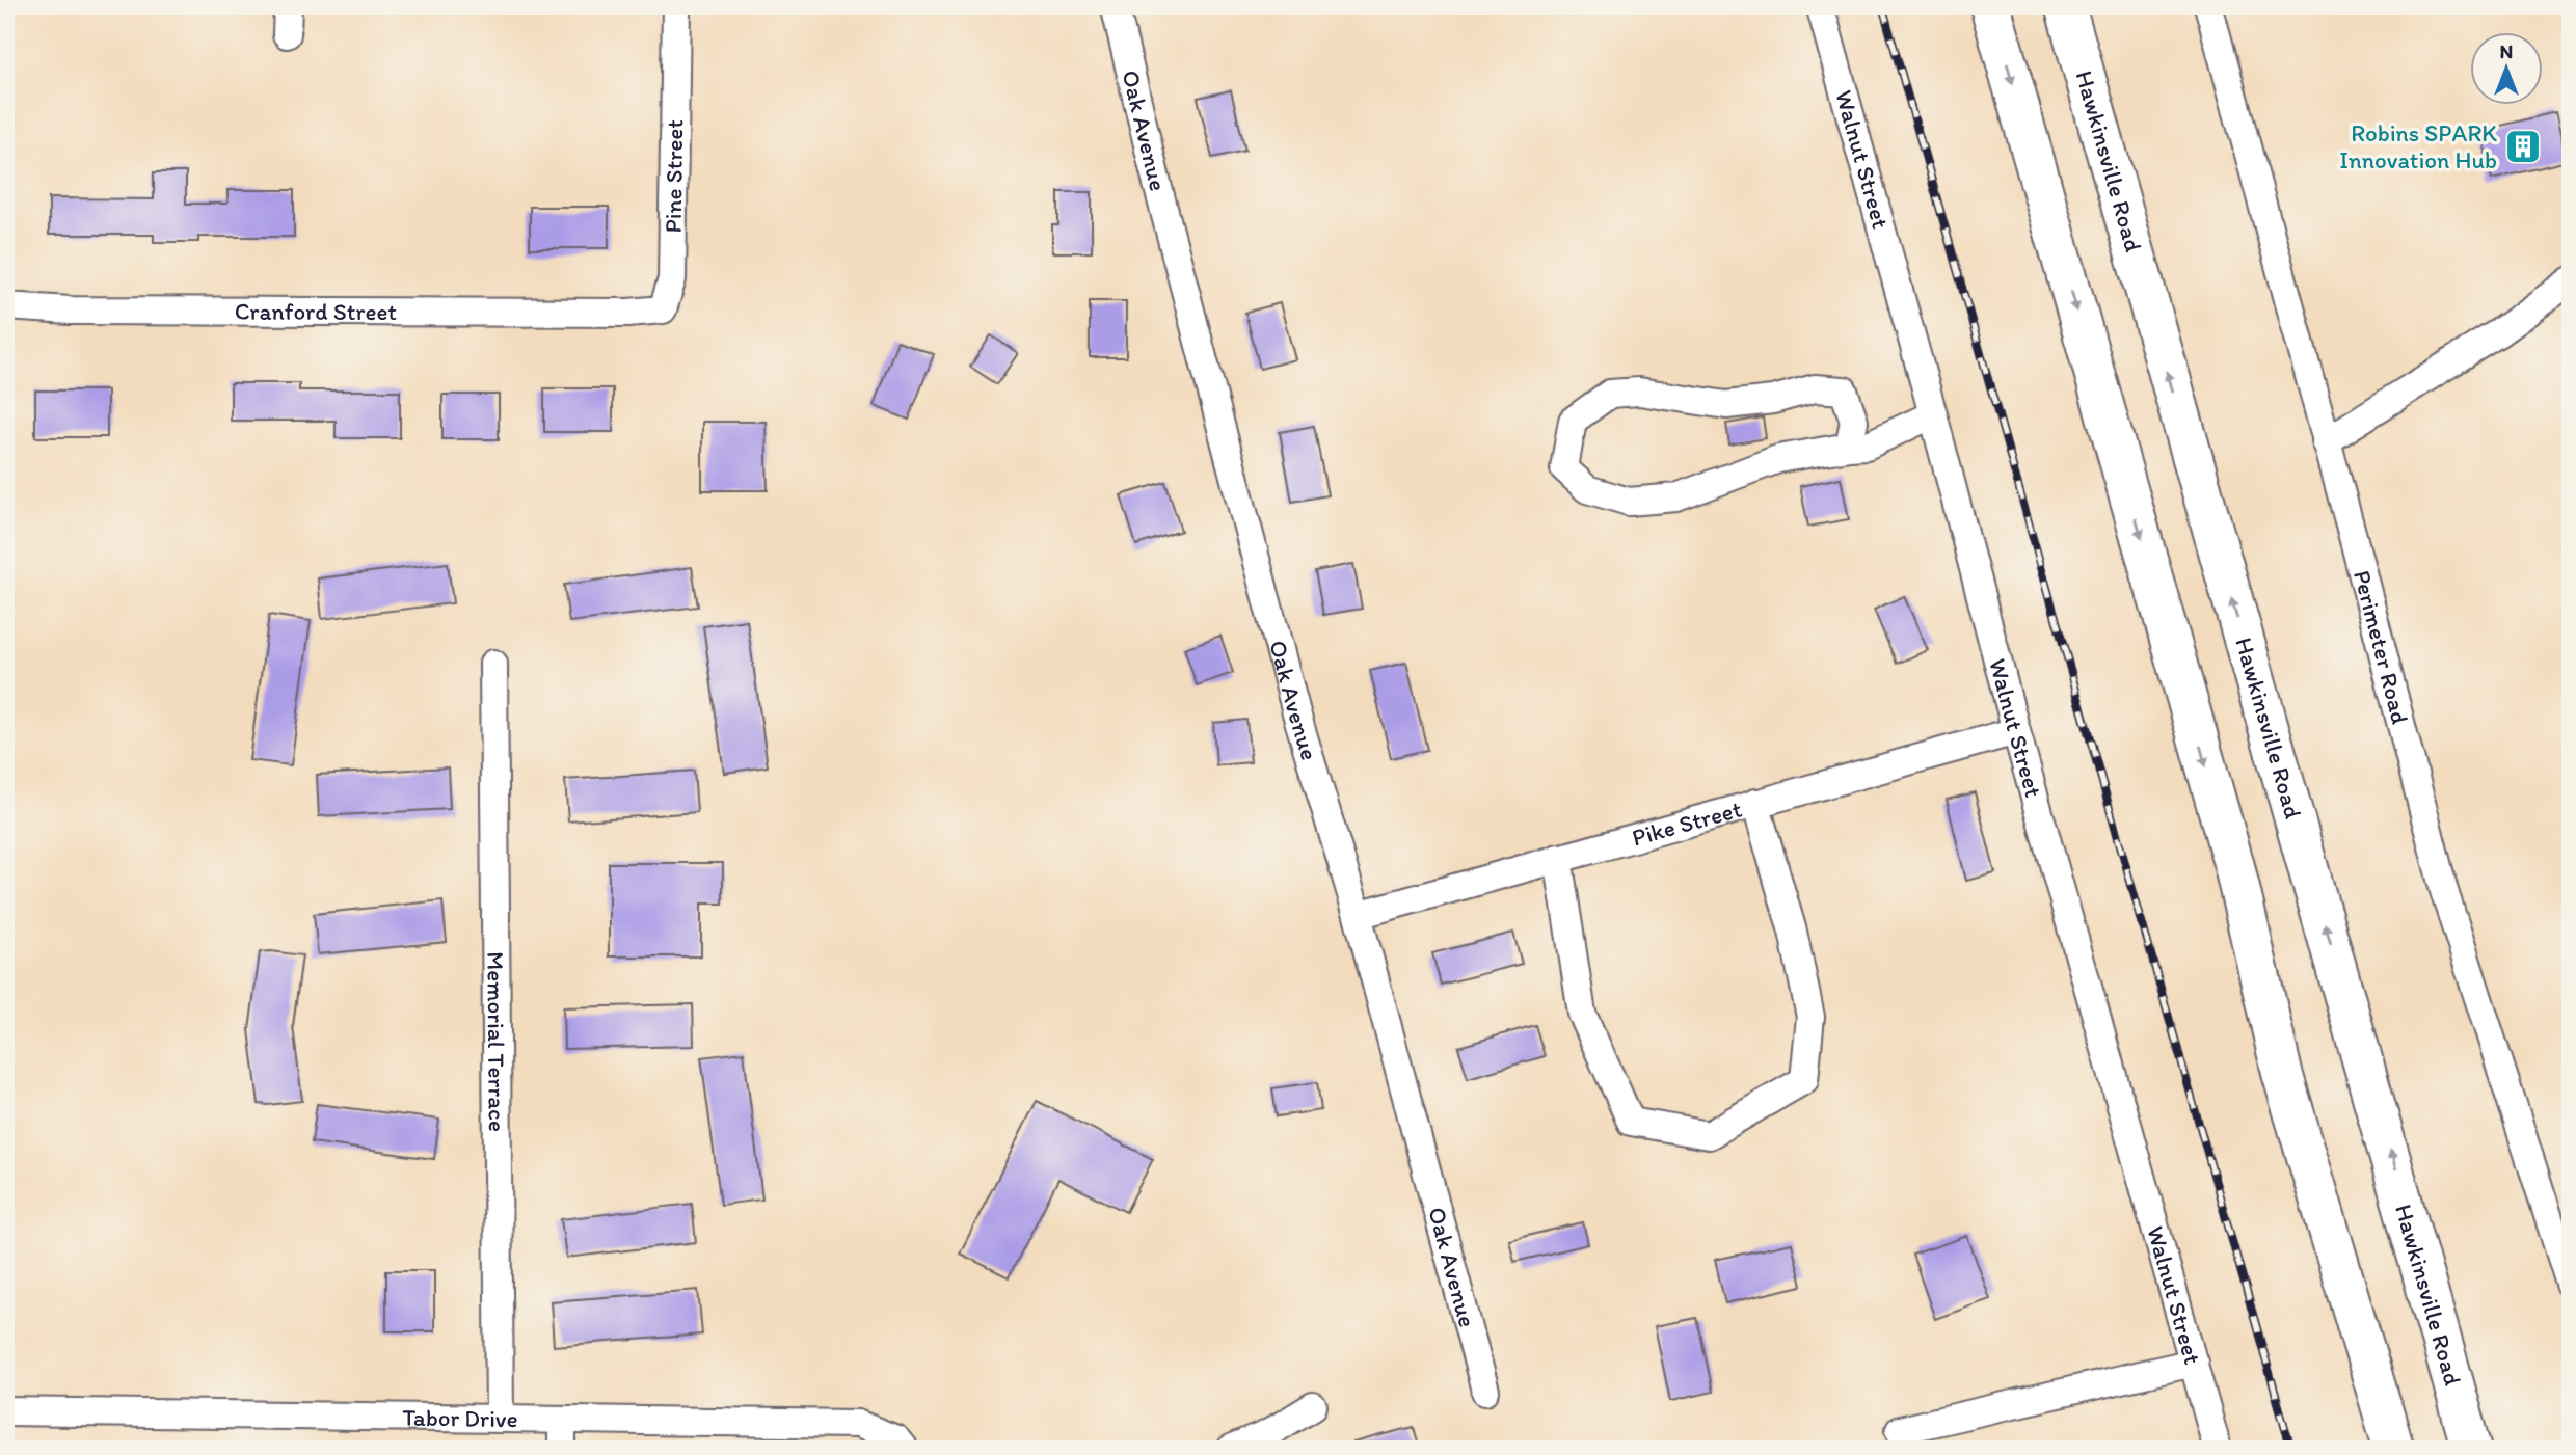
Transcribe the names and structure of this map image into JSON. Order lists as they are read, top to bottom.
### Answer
{
  "streets": {
    "main road": ["Hawkinsville Road"],
    "street": [
      "Oak Avenue",
      "Walnut Street",
      "Pine Street",
      "Cranford Street",
      "Perimeter Road",
      "Pike Street",
      "Memorial Terrace",
      "Tabor Drive"
    ]
  },
  "crossings": [
    ["Oak Avenue", "Pike Street"],
    ["Walnut Street", "Pike Street"],
    ["Pine Street", "Cranford Street"],
    ["Memorial Terrace", "Tabor Drive"]
  ],
  "places": {
    "building": ["Robins SPARK Innovation Hub"]
  },
  "north": "top"
}
